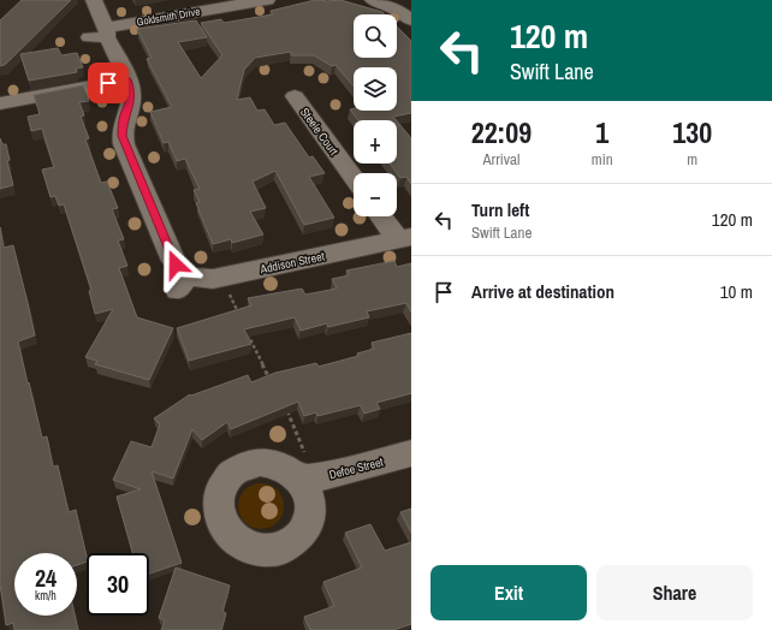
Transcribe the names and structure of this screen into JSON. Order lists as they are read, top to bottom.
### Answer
{
  "streets": {
    "street": [
      "Goldsmith Drive",
      "Steele Court",
      "Addison Street",
      "Defoe Street"
    ]
  },
  "page": {
    "turn": ["120 m", "Swift Lane"],
    "map_buttons": ["+", "−"],
    "eta": [
      "22:09",
      "Arrival",
      "1",
      "min",
      "130",
      "m"
    ],
    "list": [
      {
        "name": "Turn left",
        "note": "Swift Lane",
        "value": "120 m"
      },
      {
        "name": "Arrive at destination",
        "value": "10 m"
      }
    ],
    "speed": "24 km/h",
    "limit": "30",
    "buttons": ["Exit", "Share"]
  }
}
